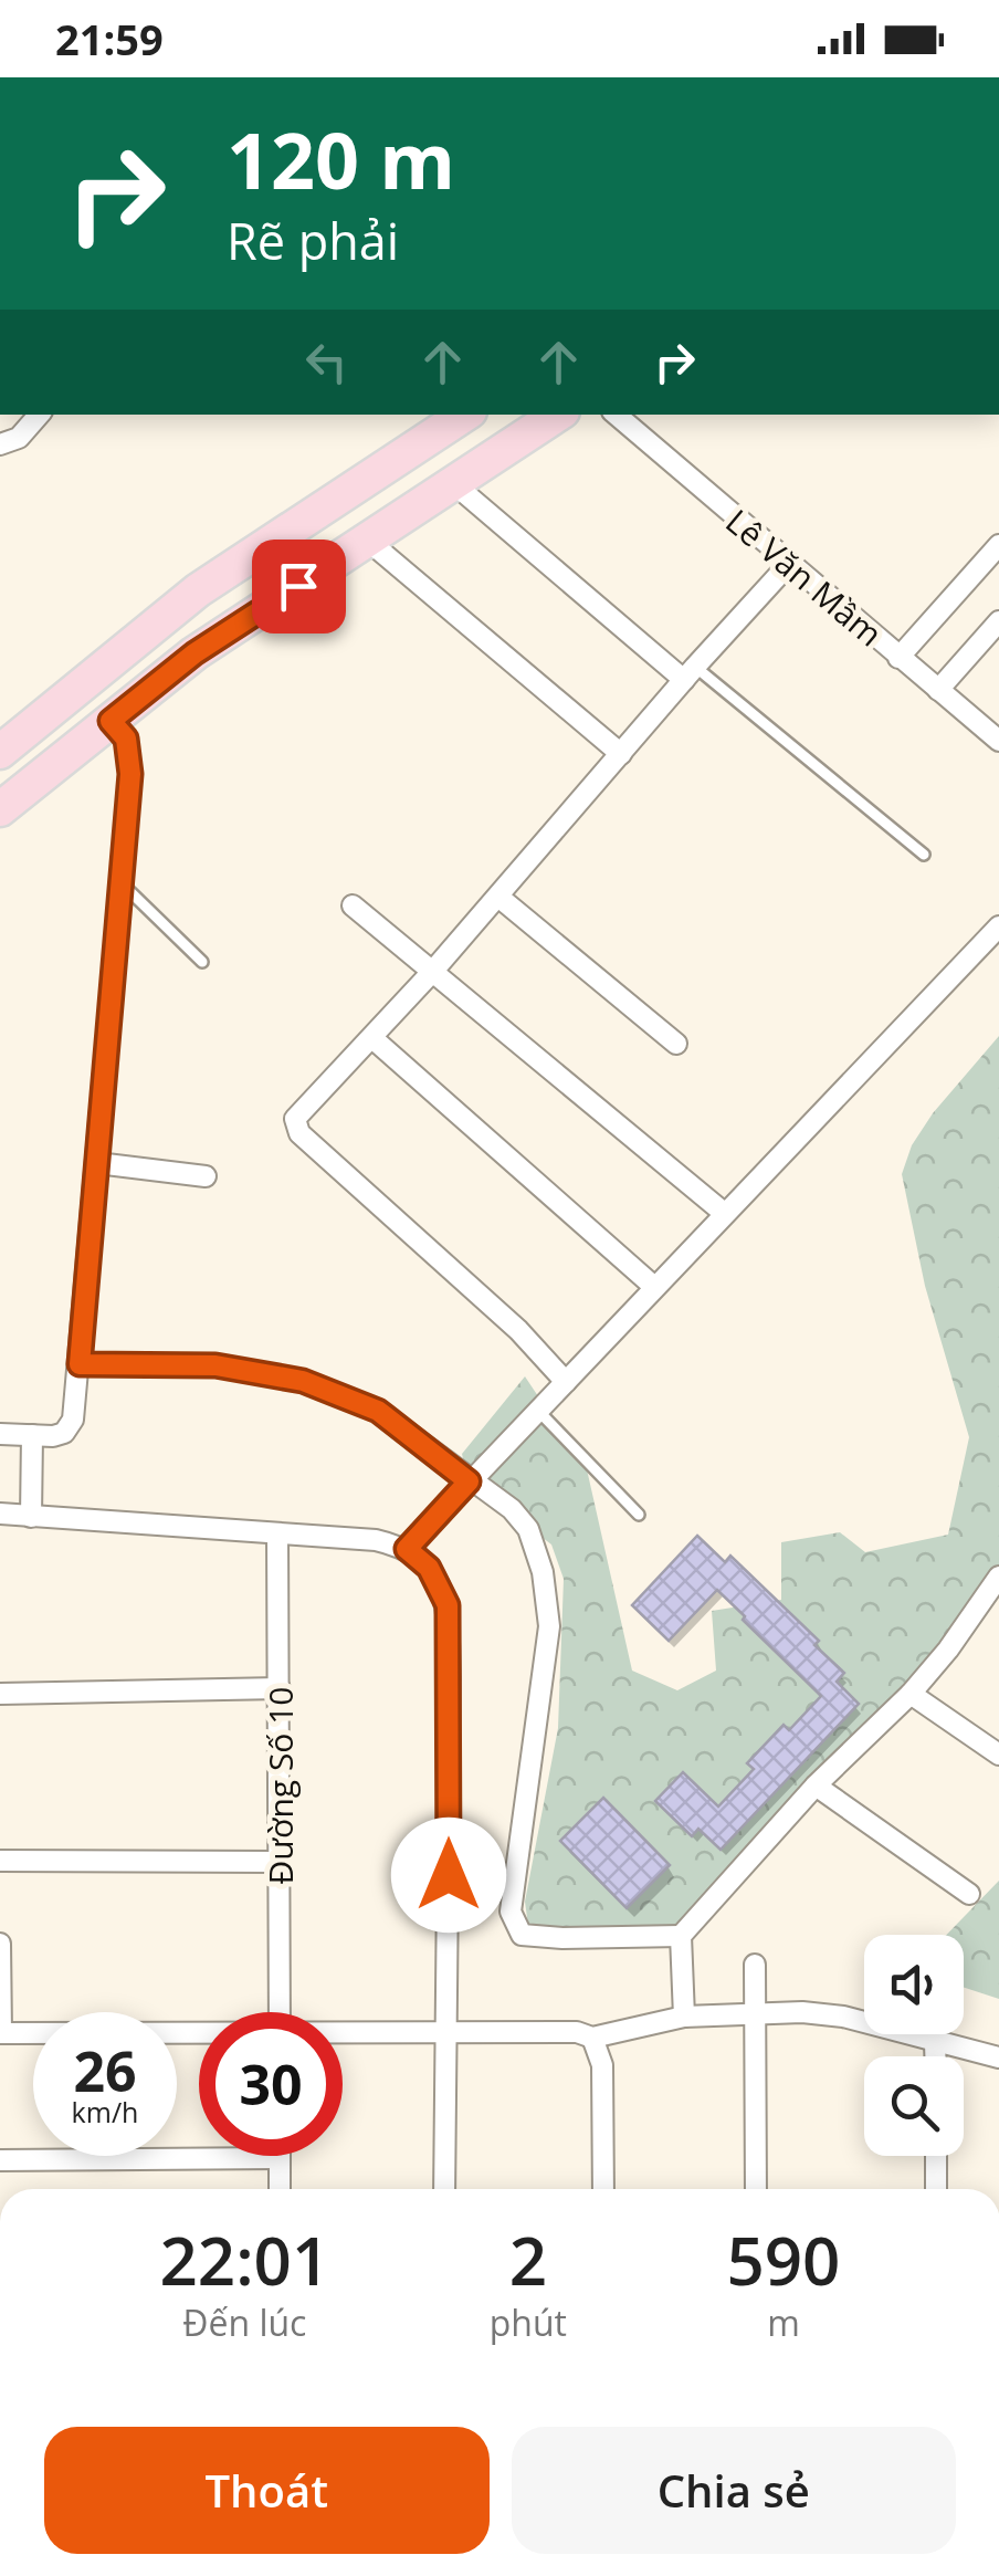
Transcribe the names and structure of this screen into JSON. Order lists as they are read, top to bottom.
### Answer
{
  "streets": {
    "street": ["Lê Văn Mầm", "Đường Số 10"]
  },
  "page": {
    "status": "21:59",
    "turn": ["120 m", "Rẽ phải"],
    "speed": "26 km/h",
    "limit": "30",
    "eta": [
      "22:01",
      "Đến lúc",
      "2",
      "phút",
      "590",
      "m"
    ],
    "buttons": ["Thoát", "Chia sẻ"]
  }
}
